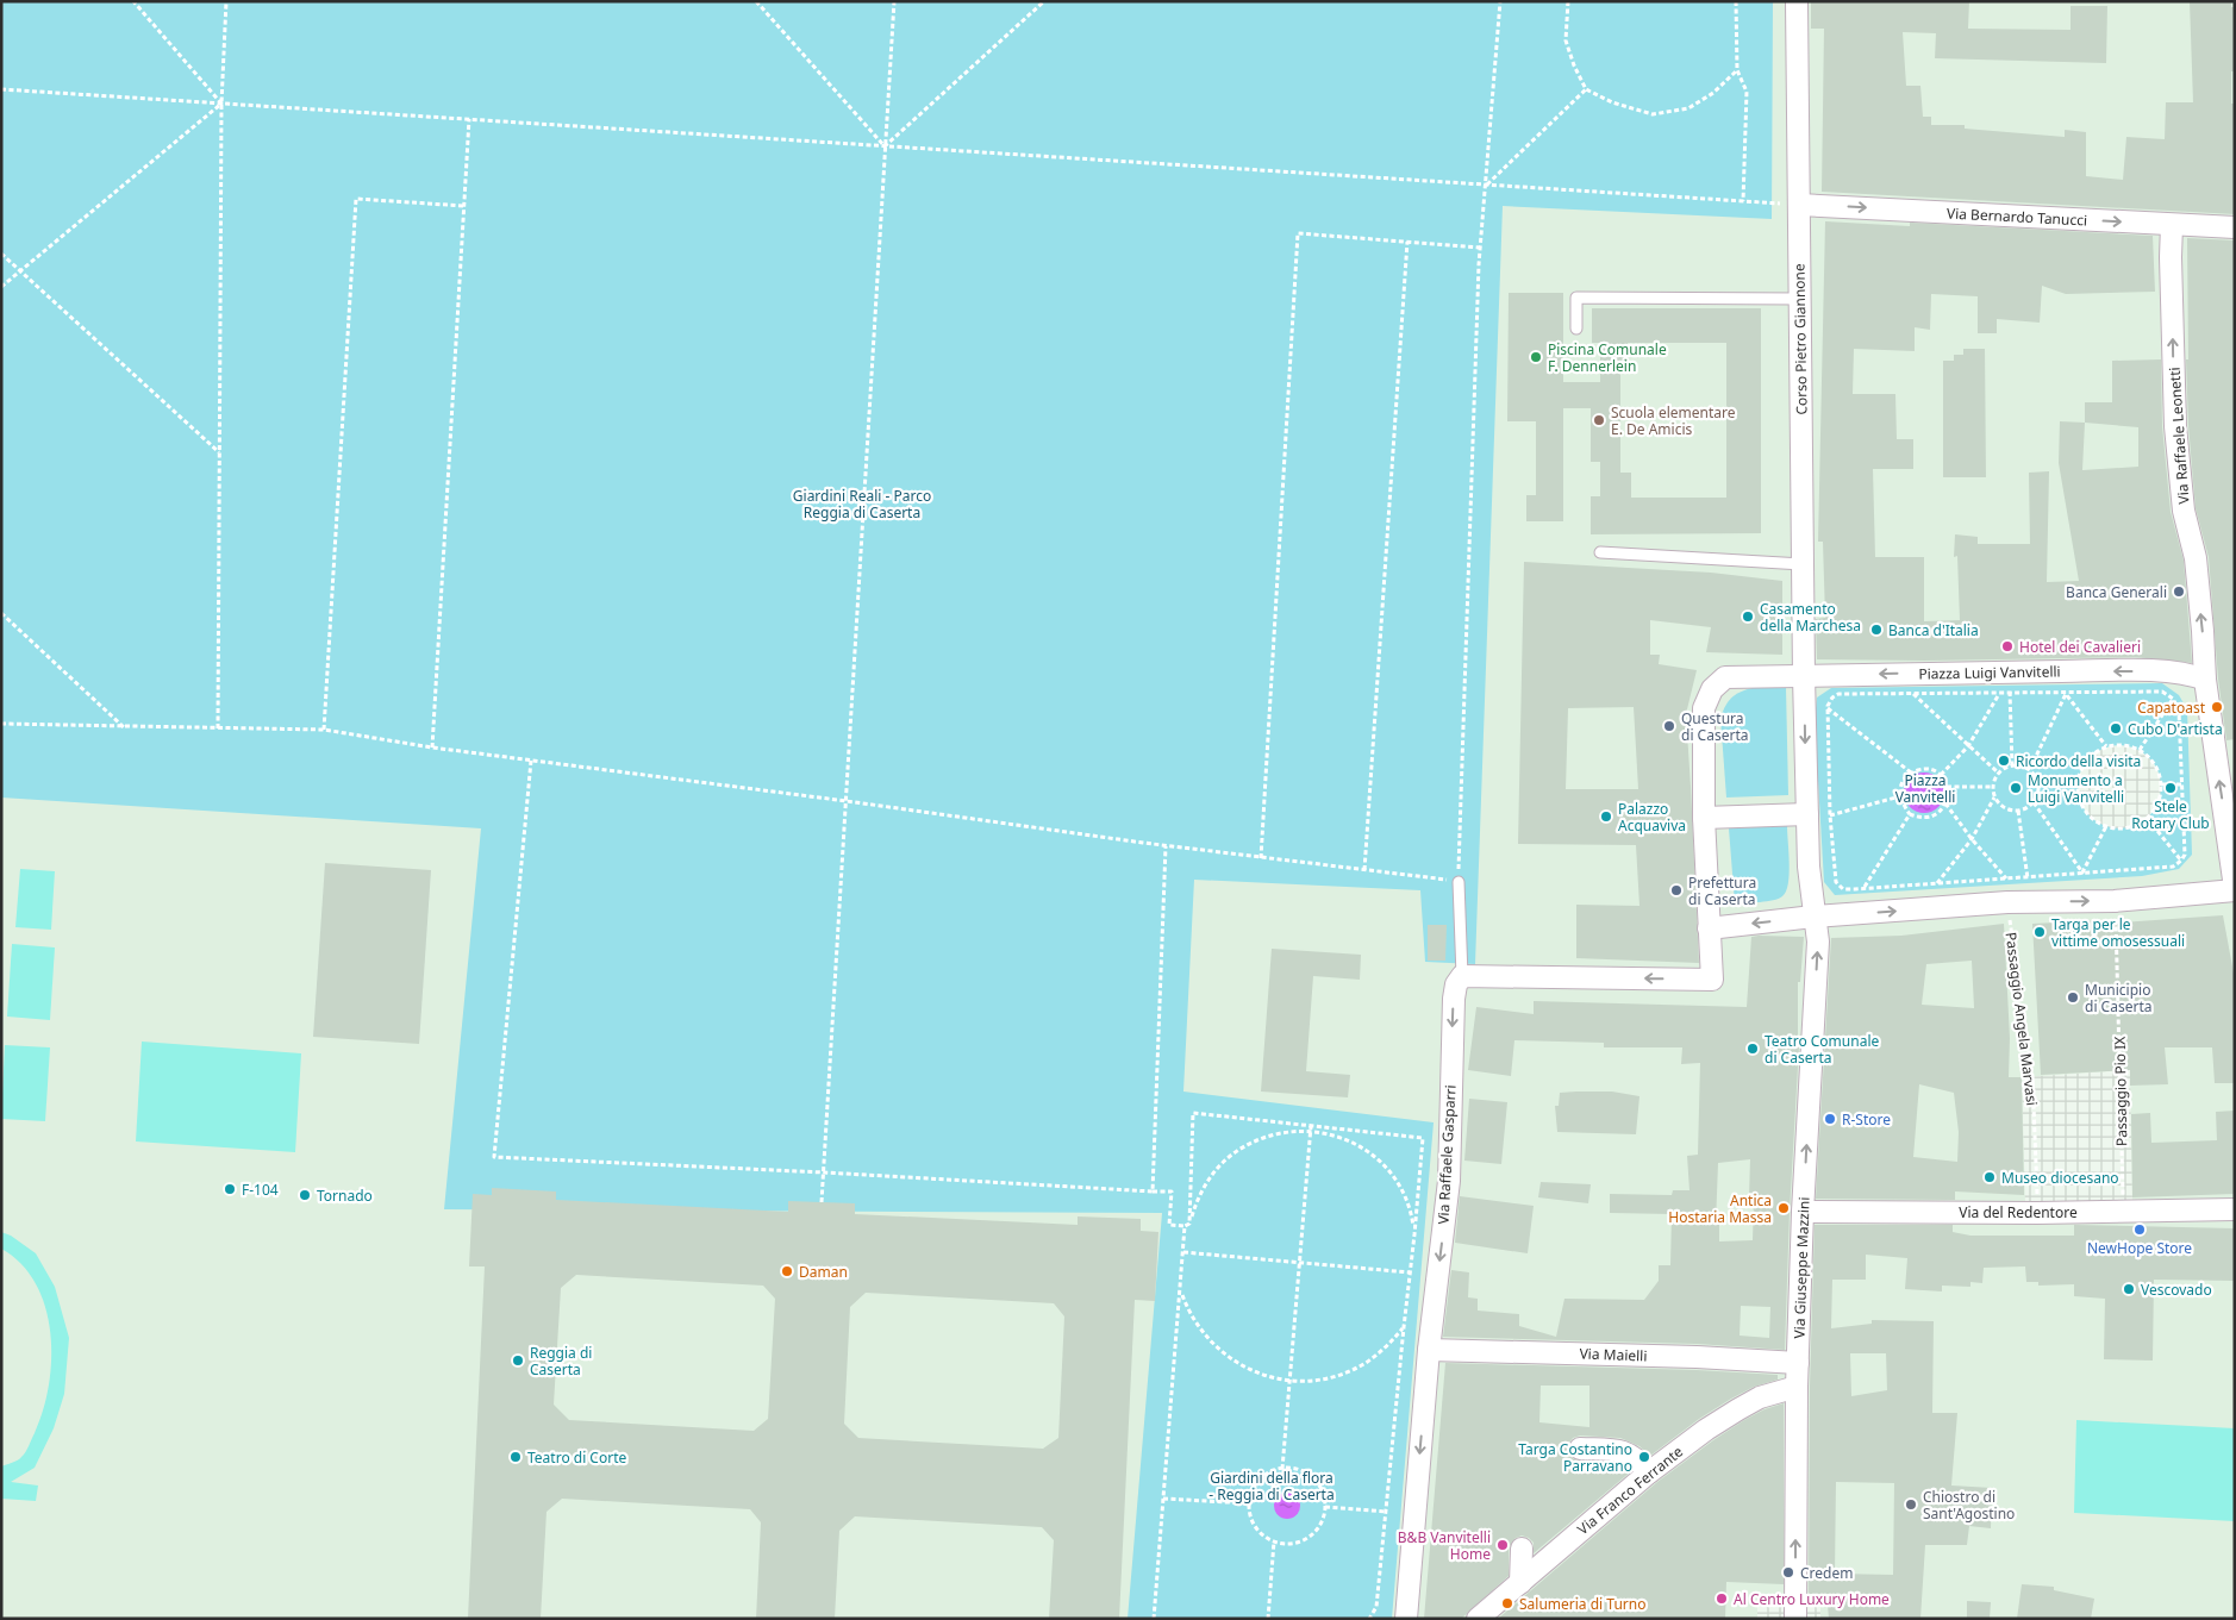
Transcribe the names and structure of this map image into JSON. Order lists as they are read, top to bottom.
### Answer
{
  "streets": {
    "street": [
      "Via Bernardo Tanucci",
      "Corso Pietro Giannone",
      "Via Raffaele Leonetti",
      "Piazza Luigi Vanvitelli",
      "Via Raffaele Gasparri",
      "Via del Redentore",
      "Via Giuseppe Mazzini",
      "Via Maielli",
      "Via Franco Ferrante"
    ],
    "path": ["Passaggio Angela Marvasi", "Passaggio Pio IX"]
  },
  "crossings": [
    ["Via Bernardo Tanucci", "Corso Pietro Giannone"],
    ["Via Bernardo Tanucci", "Via Raffaele Leonetti"],
    ["Corso Pietro Giannone", "Piazza Luigi Vanvitelli"],
    ["Via Raffaele Leonetti", "Piazza Luigi Vanvitelli"],
    ["Passaggio Angela Marvasi", "Via del Redentore"],
    ["Passaggio Pio IX", "Via del Redentore"],
    ["Via Raffaele Gasparri", "Via Maielli"],
    ["Via del Redentore", "Via Giuseppe Mazzini"],
    ["Via Giuseppe Mazzini", "Via Maielli"],
    ["Via Giuseppe Mazzini", "Via Franco Ferrante"]
  ],
  "one_way": [
    "Via Bernardo Tanucci",
    "Via Raffaele Leonetti",
    "Piazza Luigi Vanvitelli",
    "Via Raffaele Gasparri",
    "Via Giuseppe Mazzini"
  ],
  "parks": ["Giardini Reali - Parco Reggia di Caserta", "Piazza Vanvitelli", "Giardini della flora - Reggia di Caserta"],
  "places": [
    "Piscina Comunale F. Dennerlein",
    "Scuola elementare E. De Amicis",
    "Banca Generali",
    "Casamento della Marchesa",
    "Banca d'Italia",
    "Hotel dei Cavalieri",
    "Capatoast",
    "Questura di Caserta",
    "Cubo D'artista",
    "Ricordo della visita",
    "Monumento a Luigi Vanvitelli",
    "Stele Rotary Club",
    "Palazzo Acquaviva",
    "Prefettura di Caserta",
    "Targa per le vittime omosessuali",
    "Municipio di Caserta",
    "Teatro Comunale di Caserta",
    "R-Store",
    "Museo diocesano",
    "F-104",
    "Tornado",
    "Antica Hostaria Massa",
    "NewHope Store",
    "Daman",
    "Vescovado",
    "Reggia di Caserta",
    "Teatro di Corte",
    "Targa Costantino Parravano",
    "Chiostro di Sant'Agostino",
    "B&B Vanvitelli Home",
    "Credem",
    "Al Centro Luxury Home",
    "Salumeria di Turno"
  ]
}
